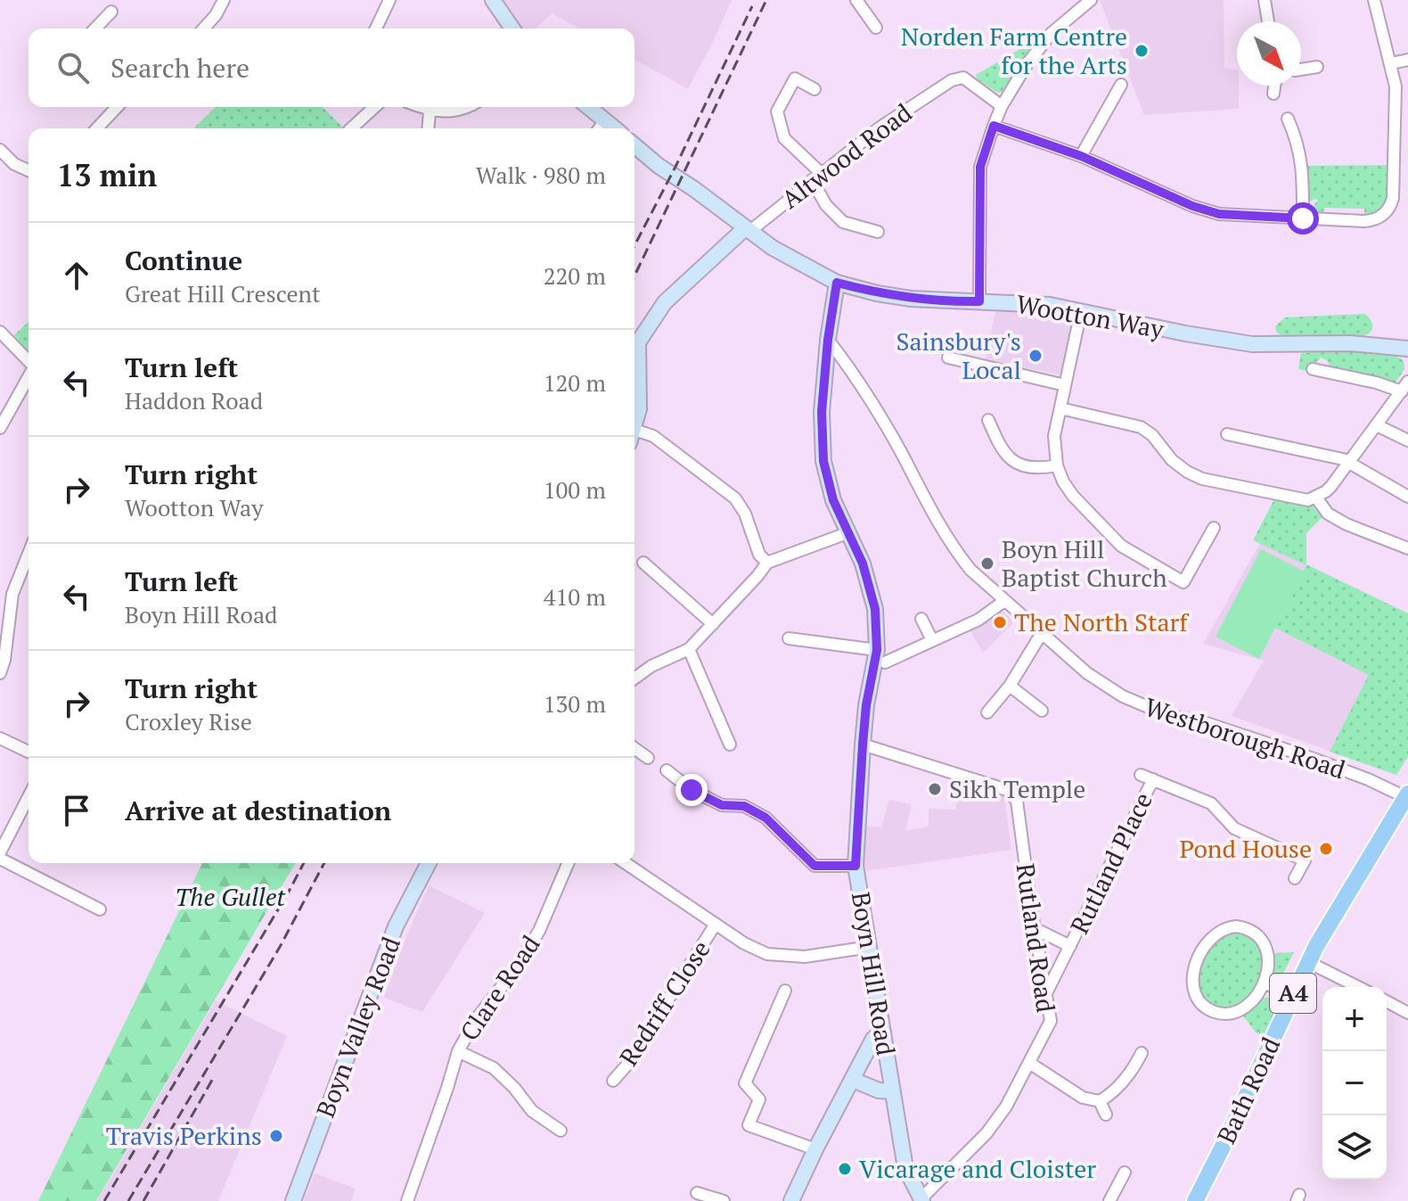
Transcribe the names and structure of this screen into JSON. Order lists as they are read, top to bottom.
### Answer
{
  "streets": {
    "main road": ["A4", "Bath Road"],
    "street": [
      "Altwood Road",
      "Wootton Way",
      "Westborough Road",
      "Rutland Place",
      "Rutland Road",
      "Boyn Hill Road",
      "Clare Road",
      "Redriff Close",
      "Boyn Valley Road"
    ]
  },
  "crossings": [
    ["Altwood Road", "Wootton Way"],
    ["Wootton Way", "Boyn Hill Road"],
    ["Westborough Road", "Boyn Hill Road"],
    ["Westborough Road", "Bath Road"],
    ["Rutland Place", "Rutland Road"],
    ["Rutland Road", "Boyn Hill Road"]
  ],
  "parks": ["The Gullet"],
  "places": [
    "Norden Farm Centre for the Arts",
    "Sainsbury's Local",
    "Boyn Hill Baptist Church",
    "The North Starf",
    "Sikh Temple",
    "Pond House",
    "Travis Perkins",
    "Vicarage and Cloister"
  ],
  "north": "bottom right",
  "page": {
    "search": "Search here",
    "heading": ["13 min", "Walk · 980 m"],
    "list": [
      ["Continue", "Great Hill Crescent", "220 m"],
      ["Turn left", "Haddon Road", "120 m"],
      ["Turn right", "Wootton Way", "100 m"],
      ["Turn left", "Boyn Hill Road", "410 m"],
      ["Turn right", "Croxley Rise", "130 m"],
      "Arrive at destination"
    ],
    "map_buttons": ["+", "−"]
  }
}
